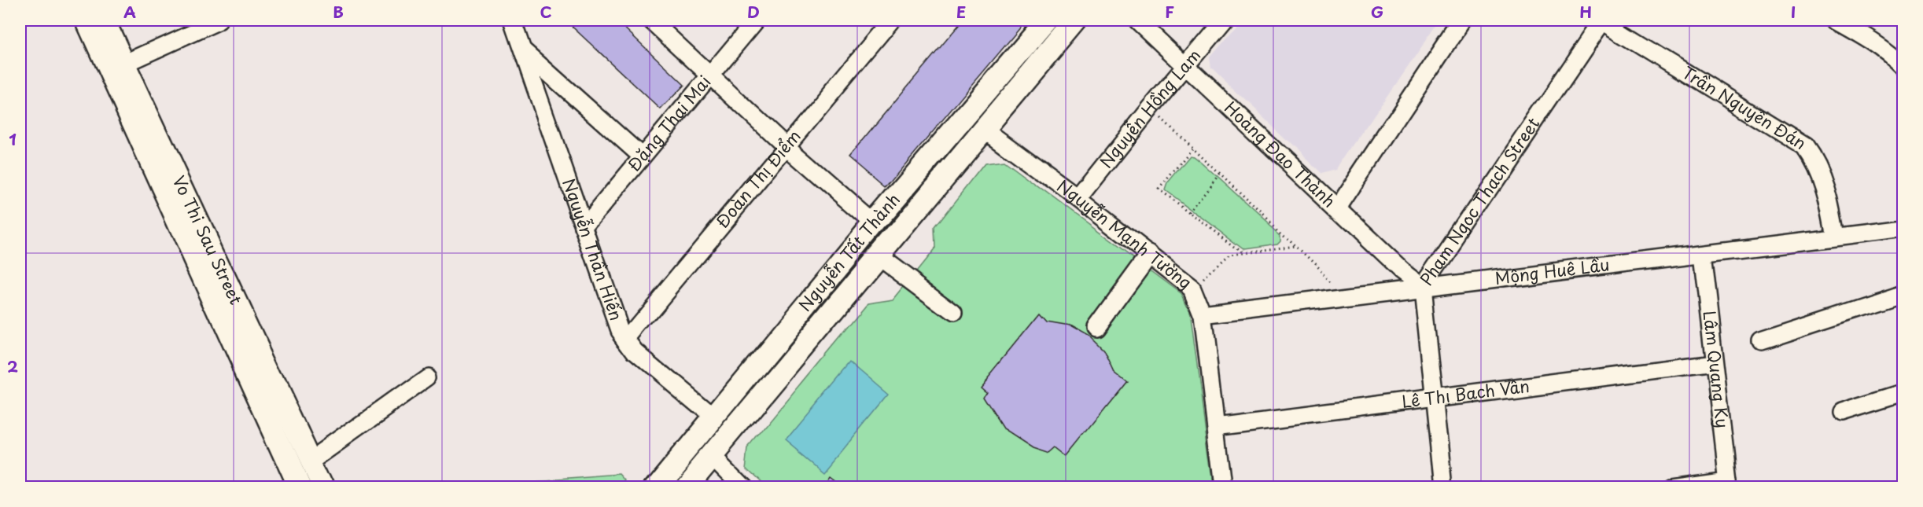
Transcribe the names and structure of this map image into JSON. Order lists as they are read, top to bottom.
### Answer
{
  "streets": {
    "main road": ["Vo Thi Sau Street", "Nguyễn Tất Thành"],
    "street": [
      "Nguyễn Hồng Lam",
      "Trần Nguyên Đán",
      "Đặng Thai Mai",
      "Hoàng Đạo Thành",
      "Đoàn Thị Điểm",
      "Pham Ngoc Thach Street",
      "Nguyễn Mạnh Tường",
      "Nguyễn Thần Hiến",
      "Mộng Huê Lầu",
      "Lâm Quang Ky",
      "Lê Thị Bạch Vân"
    ]
  },
  "crossings": [
    ["Nguyễn Hồng Lam", "Hoàng Đạo Thành"],
    ["Nguyễn Hồng Lam", "Nguyễn Mạnh Tường"],
    ["Trần Nguyên Đán", "Pham Ngoc Thach Street"],
    ["Trần Nguyên Đán", "Mộng Huê Lầu"],
    ["Đặng Thai Mai", "Nguyễn Thần Hiến"],
    ["Hoàng Đạo Thành", "Pham Ngoc Thach Street"],
    ["Hoàng Đạo Thành", "Mộng Huê Lầu"],
    ["Đoàn Thị Điểm", "Nguyễn Thần Hiến"],
    ["Pham Ngoc Thach Street", "Mộng Huê Lầu"],
    ["Pham Ngoc Thach Street", "Lê Thị Bạch Vân"],
    ["Nguyễn Mạnh Tường", "Nguyễn Tất Thành"],
    ["Nguyễn Mạnh Tường", "Mộng Huê Lầu"],
    ["Nguyễn Mạnh Tường", "Lê Thị Bạch Vân"],
    ["Nguyễn Thần Hiến", "Nguyễn Tất Thành"],
    ["Mộng Huê Lầu", "Lâm Quang Ky"],
    ["Lâm Quang Ky", "Lê Thị Bạch Vân"]
  ],
  "grid": {
    "columns": [
      "A",
      "B",
      "C",
      "D",
      "E",
      "F",
      "G",
      "H",
      "I"
    ],
    "rows": ["1", "2"]
  }
}
